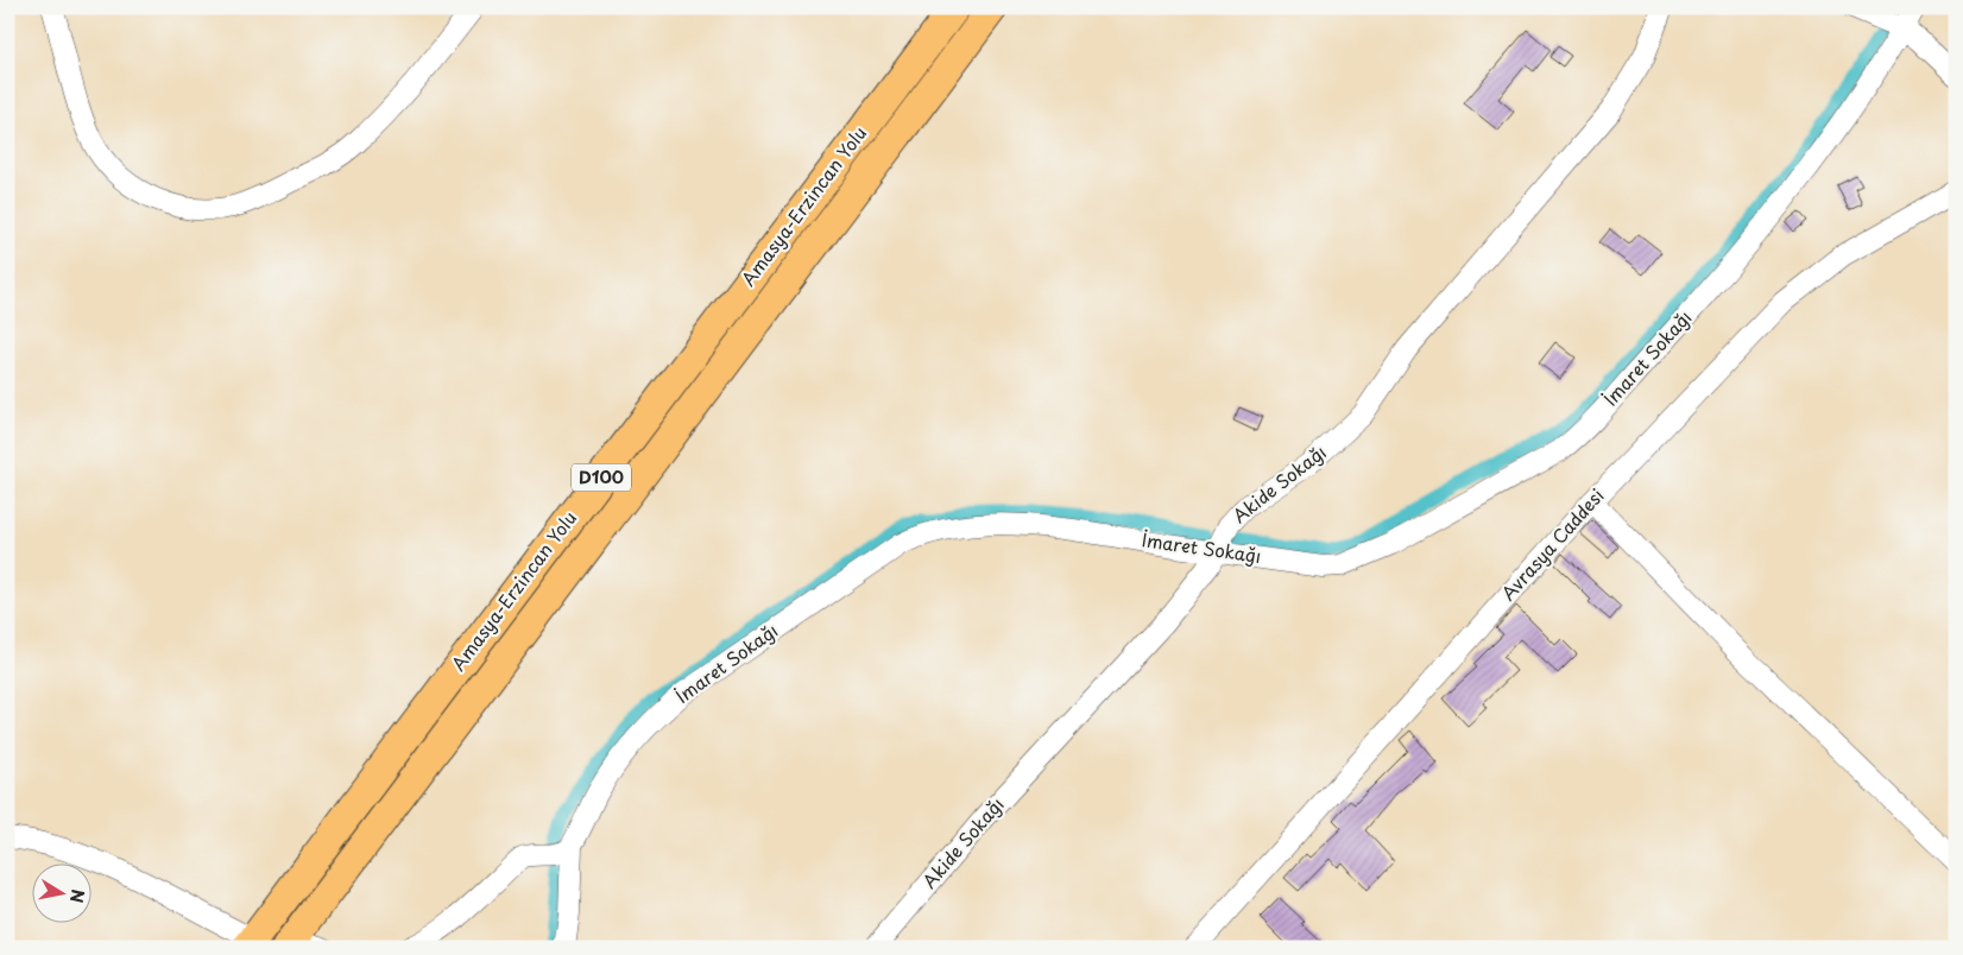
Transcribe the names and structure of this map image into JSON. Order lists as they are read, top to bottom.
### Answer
{
  "streets": {
    "highway": ["Amasya-Erzincan Yolu", "D100"],
    "street": ["İmaret Sokağı", "Akide Sokağı", "Avrasya Caddesi"]
  },
  "crossings": [
    ["İmaret Sokağı", "Akide Sokağı"]
  ],
  "north": "right"
}
